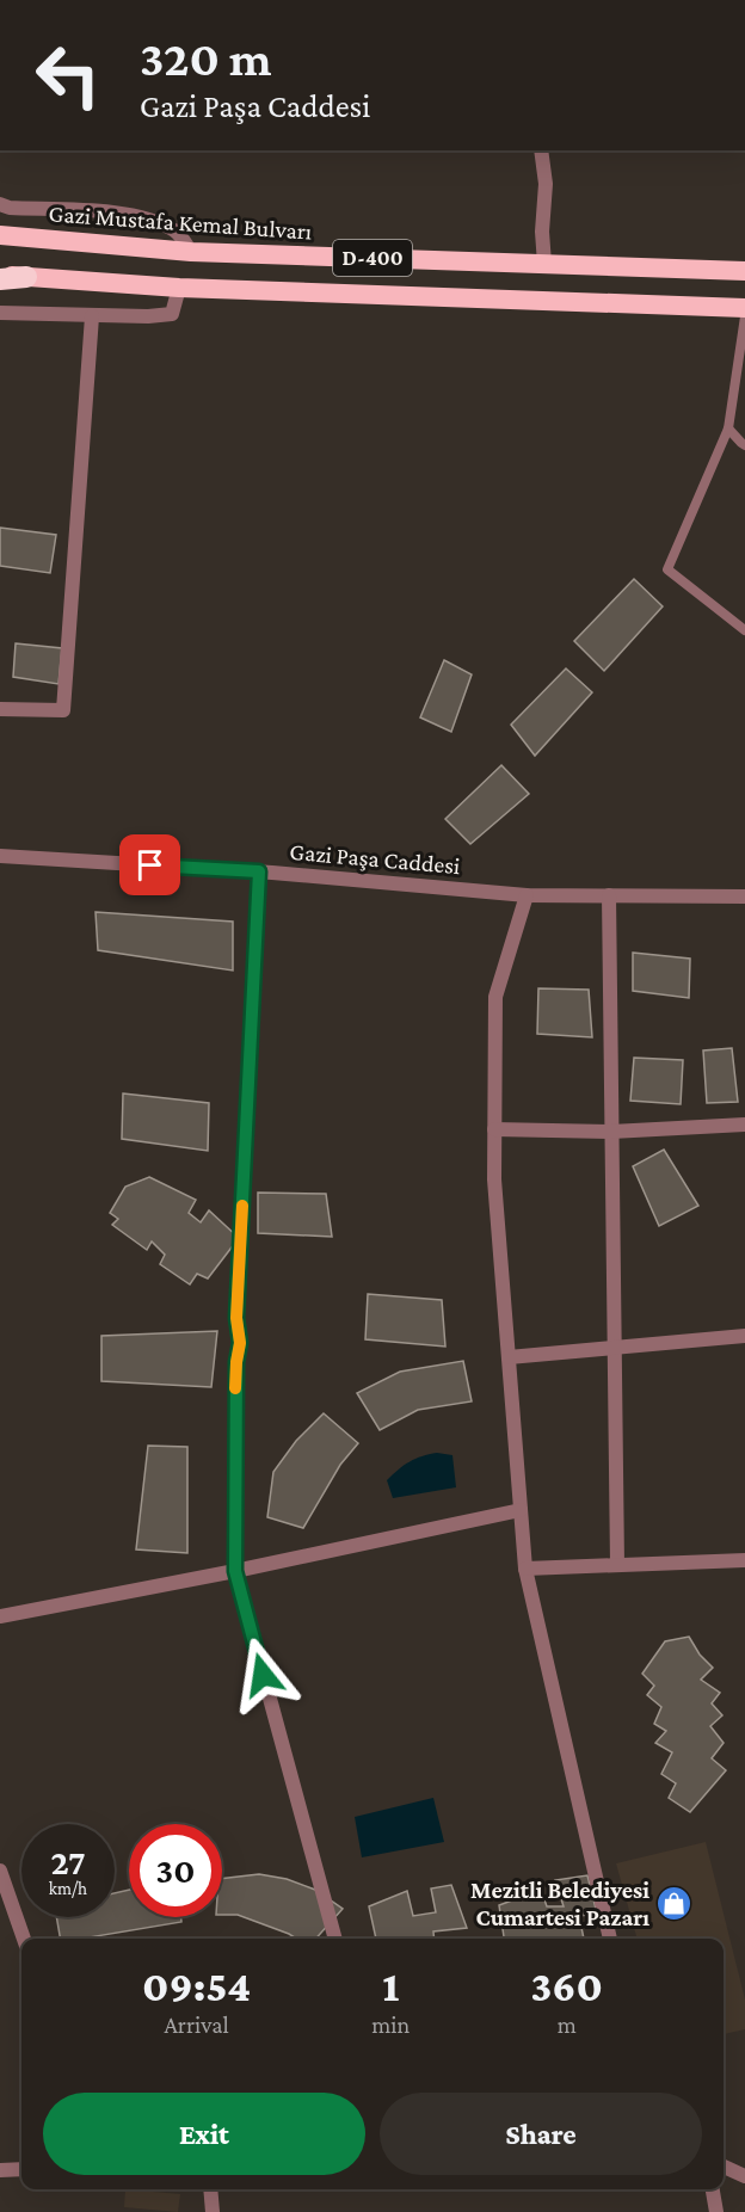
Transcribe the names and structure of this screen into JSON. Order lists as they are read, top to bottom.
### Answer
{
  "streets": {
    "highway": ["Gazi Mustafa Kemal Bulvarı", "D-400"],
    "street": ["Gazi Paşa Caddesi"]
  },
  "places": {
    "shop": ["Mezitli Belediyesi Cumartesi Pazarı"]
  },
  "page": {
    "turn": ["320 m", "Gazi Paşa Caddesi"],
    "speed": "27 km/h",
    "limit": "30",
    "eta": [
      "09:54",
      "Arrival",
      "1",
      "min",
      "360",
      "m"
    ],
    "buttons": ["Exit", "Share"]
  }
}
